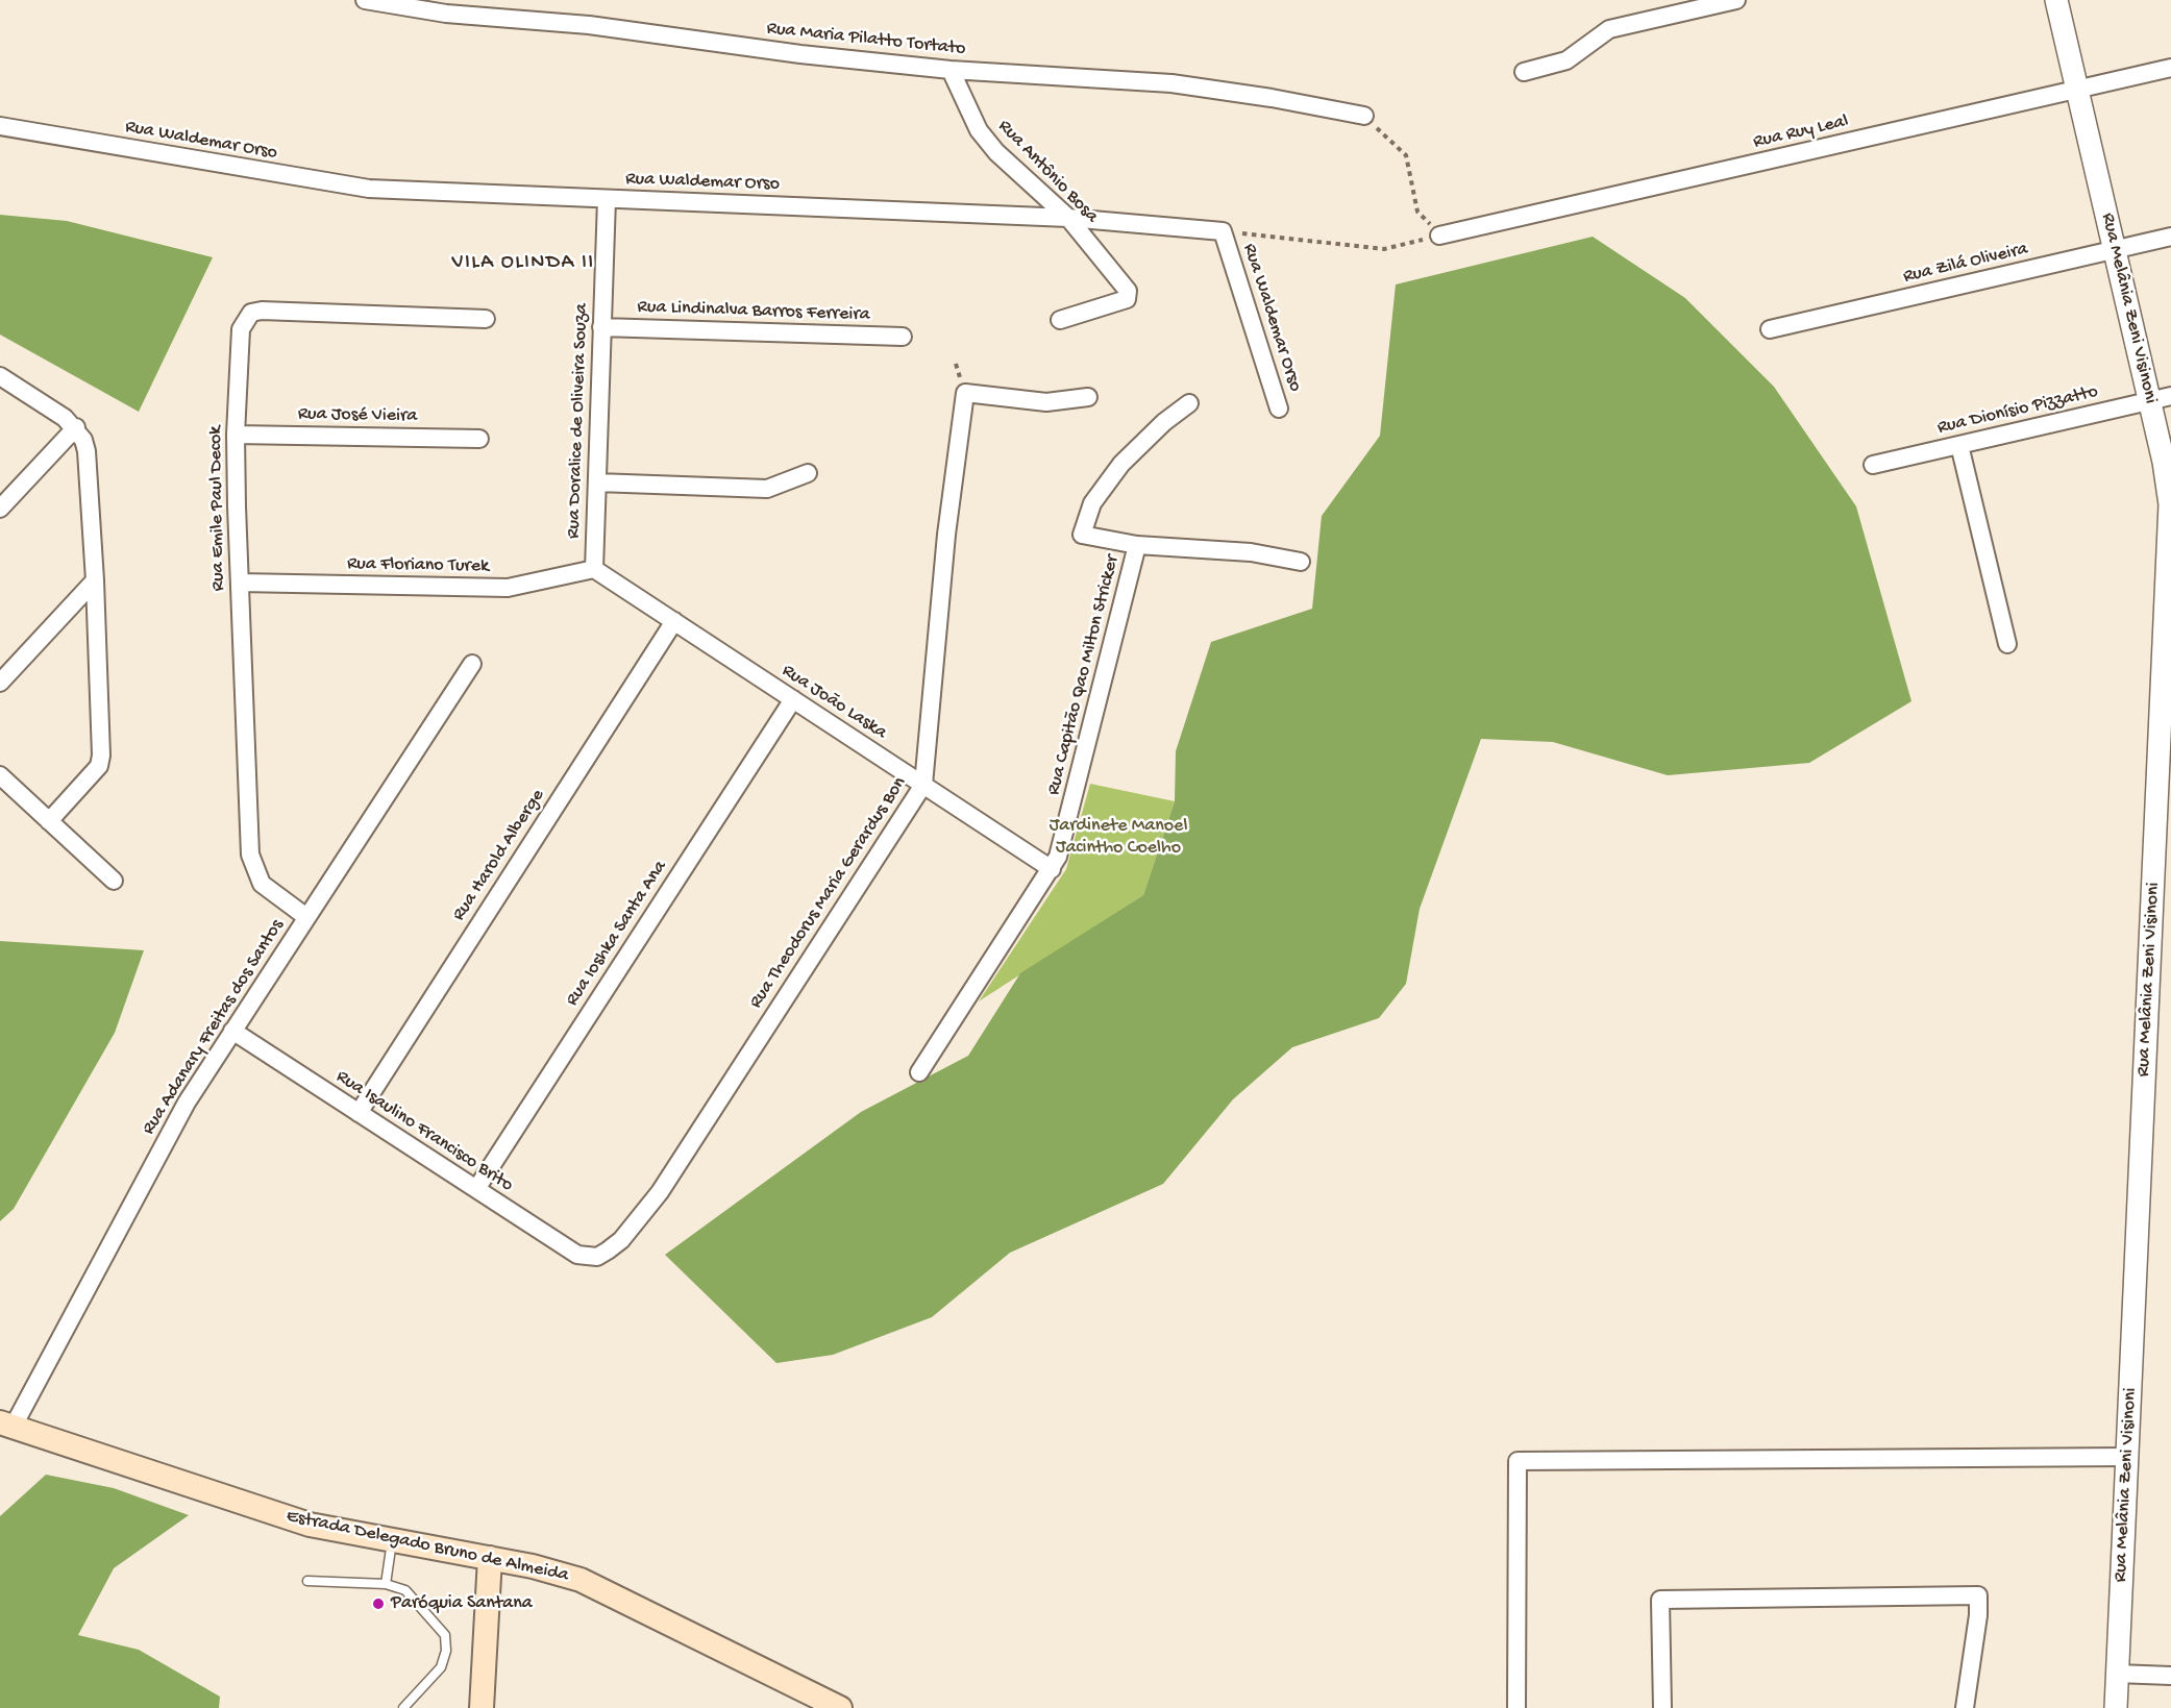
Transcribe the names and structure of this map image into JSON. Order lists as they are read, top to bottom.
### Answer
{
  "streets": {
    "main road": ["Estrada Delegado Bruno de Almeida"],
    "street": [
      "Rua Maria Pilatto Tortato",
      "Rua Ruy Leal",
      "Rua Waldemar Orso",
      "Rua Antônio Bosa",
      "Rua Zilá Oliveira",
      "Rua Melânia Zeni Visinoni",
      "Rua Lindinalva Barros Ferreira",
      "Rua Dionísio Pizzatto",
      "Rua José Vieira",
      "Rua Doralice de Oliveira Souza",
      "Rua Emile Paul Decok",
      "Rua Floriano Turek",
      "Rua Capitão Qao Milton Stricker",
      "Rua João Laska",
      "Rua Harold Alberge",
      "Rua Theodorus Maria Gerardus Bon",
      "Rua Ioshka Santa Ana",
      "Rua Adanary Freitas dos Santos",
      "Rua Isaulino Francisco Brito"
    ]
  },
  "crossings": [
    ["Rua Maria Pilatto Tortato", "Rua Antônio Bosa"],
    ["Rua Ruy Leal", "Rua Melânia Zeni Visinoni"],
    ["Rua Waldemar Orso", "Rua Antônio Bosa"],
    ["Rua Waldemar Orso", "Rua Doralice de Oliveira Souza"],
    ["Rua Zilá Oliveira", "Rua Melânia Zeni Visinoni"],
    ["Rua Melânia Zeni Visinoni", "Rua Dionísio Pizzatto"],
    ["Rua Lindinalva Barros Ferreira", "Rua Doralice de Oliveira Souza"],
    ["Rua José Vieira", "Rua Emile Paul Decok"],
    ["Rua Doralice de Oliveira Souza", "Rua Floriano Turek"],
    ["Rua Doralice de Oliveira Souza", "Rua João Laska"],
    ["Rua Emile Paul Decok", "Rua Floriano Turek"],
    ["Rua Emile Paul Decok", "Rua Adanary Freitas dos Santos"],
    ["Rua Floriano Turek", "Rua João Laska"],
    ["Rua Capitão Qao Milton Stricker", "Rua João Laska"],
    ["Rua João Laska", "Rua Harold Alberge"],
    ["Rua João Laska", "Rua Theodorus Maria Gerardus Bon"],
    ["Rua João Laska", "Rua Ioshka Santa Ana"],
    ["Rua Harold Alberge", "Rua Isaulino Francisco Brito"],
    ["Rua Theodorus Maria Gerardus Bon", "Rua Isaulino Francisco Brito"],
    ["Rua Ioshka Santa Ana", "Rua Isaulino Francisco Brito"],
    ["Rua Adanary Freitas dos Santos", "Rua Isaulino Francisco Brito"],
    ["Rua Adanary Freitas dos Santos", "Estrada Delegado Bruno de Almeida"]
  ],
  "districts": ["VILA OLINDA II"],
  "parks": ["Jardinete Manoel Jacintho Coelho"],
  "places": ["Paróquia Santana"]
}
